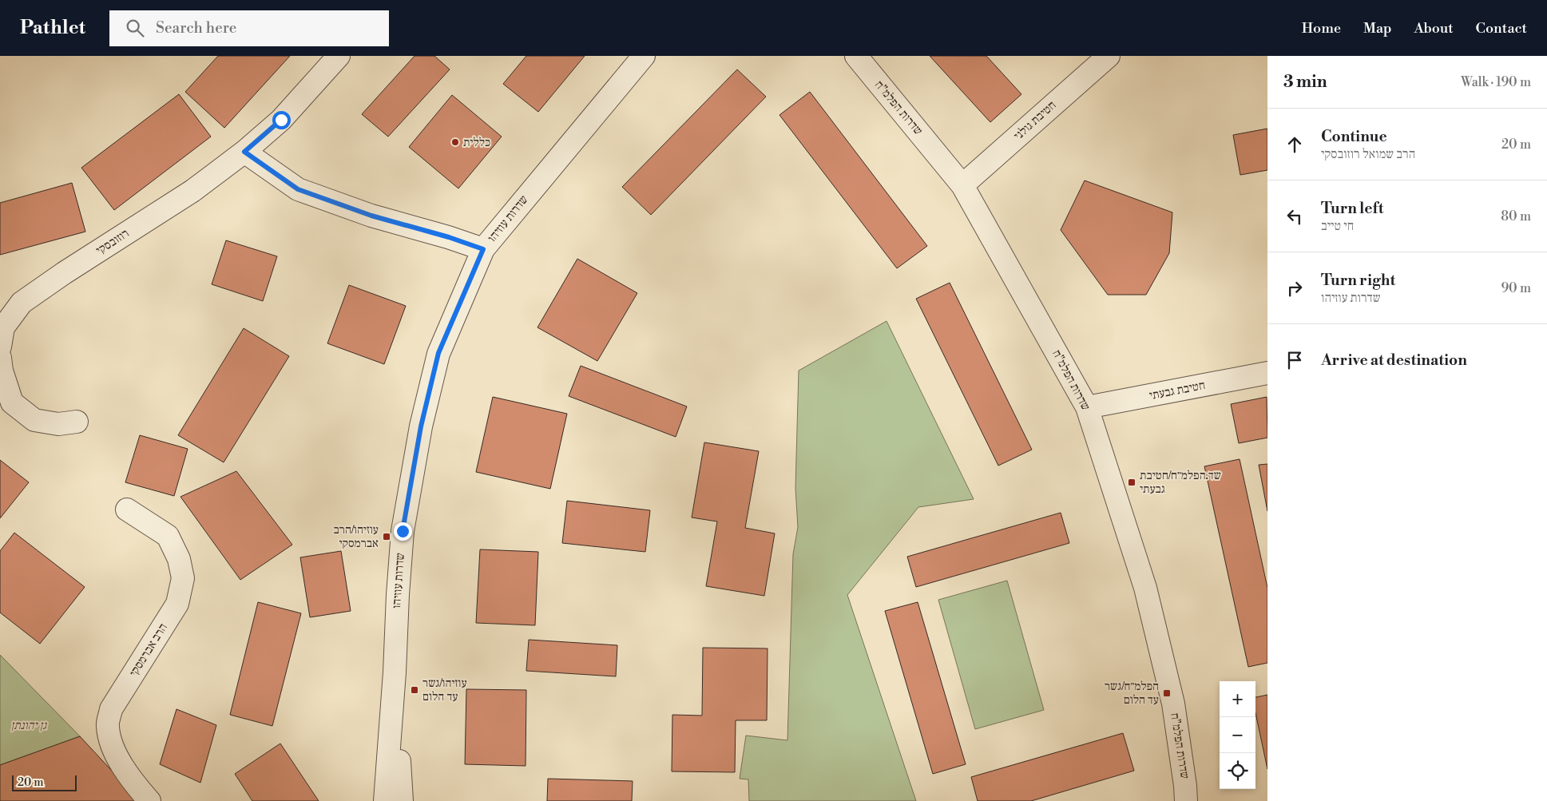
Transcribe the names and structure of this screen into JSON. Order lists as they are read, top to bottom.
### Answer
{
  "streets": {
    "street": [
      "שדרות הפלמ\"ח",
      "חטיבת גולני",
      "שדרות עוזיהו",
      "רוזובסקי",
      "חטיבת גבעתי",
      "הרב אברמסקי"
    ]
  },
  "crossings": [
    ["שדרות הפלמ\"ח", "חטיבת גולני"],
    ["שדרות הפלמ\"ח", "חטיבת גבעתי"]
  ],
  "parks": ["גן יהונתן"],
  "places": {
    "other": ["כללית"],
    "transit": [
      "שד.הפלמ״ח/חטיבת גבעתי",
      "עוזיהו/הרב אברמסקי",
      "עוזיהו/גשר עד הלום",
      "הפלמ״ח/גשר עד הלום"
    ]
  },
  "scale_bar": "20 m",
  "page": {
    "header": "Pathlet",
    "search": "Search here",
    "nav": [
      "Home",
      "Map",
      "About",
      "Contact"
    ],
    "heading": ["3 min", "Walk · 190 m"],
    "list": [
      ["Continue", "הרב שמואל רוזובסקי", "20 m"],
      ["Turn left", "חי טייב", "80 m"],
      ["Turn right", "שדרות עוזיהו", "90 m"],
      "Arrive at destination"
    ],
    "map_buttons": ["+", "−"],
    "scale": "20 m"
  }
}
